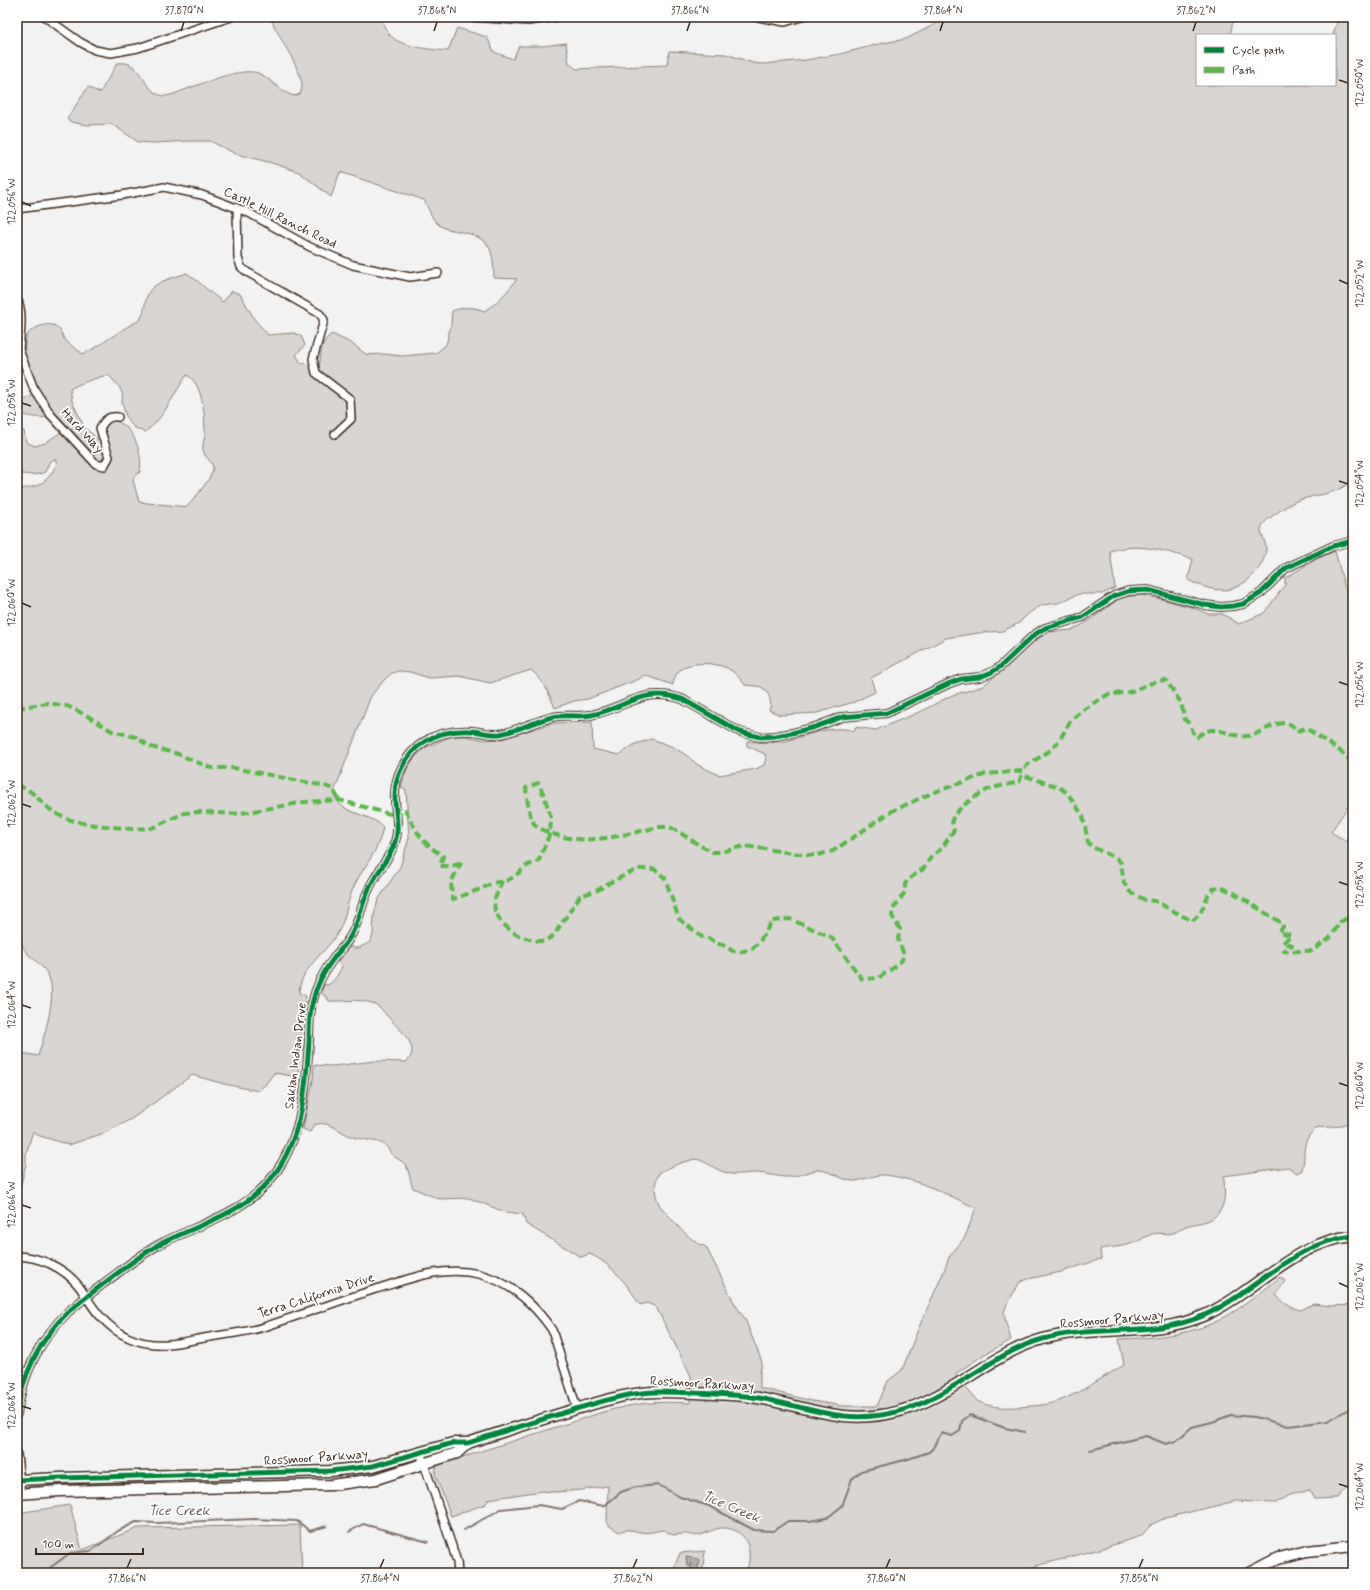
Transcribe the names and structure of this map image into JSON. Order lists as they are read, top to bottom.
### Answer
{
  "streets": {
    "street": [
      "Castle Hill Ranch Road",
      "Hard Way",
      "Saklan Indian Drive",
      "Terra California Drive",
      "Rossmoor Parkway"
    ]
  },
  "crossings": [
    ["Saklan Indian Drive", "Terra California Drive"],
    ["Terra California Drive", "Rossmoor Parkway"]
  ],
  "water": ["Tice Creek"],
  "legend": ["Cycle path", "Path"],
  "scale_bar": "100 m",
  "coordinates": [
    "37.870°N",
    "37.868°N",
    "37.866°N",
    "37.864°N",
    "37.862°N",
    "122.050°W",
    "122.056°W",
    "122.052°W",
    "122.058°W",
    "122.054°W",
    "122.060°W",
    "122.062°W",
    "122.064°W",
    "122.066°W",
    "122.068°W",
    "37.860°N",
    "37.858°N"
  ]
}
